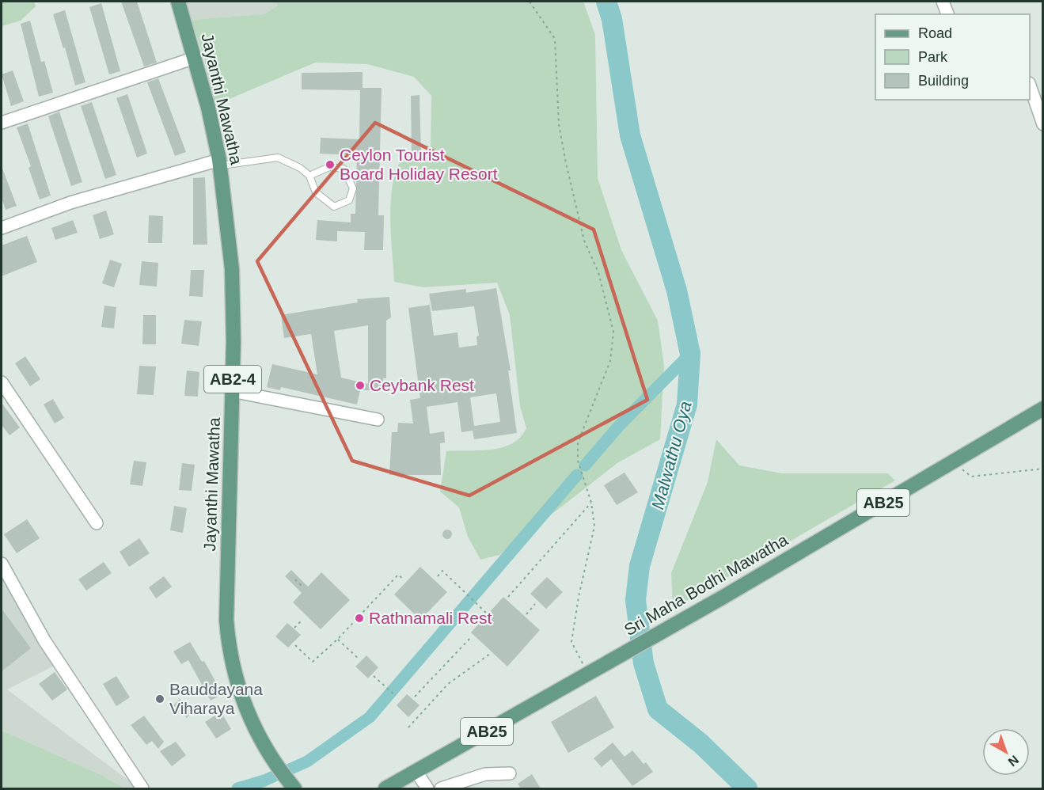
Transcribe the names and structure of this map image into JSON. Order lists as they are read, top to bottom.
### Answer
{
  "streets": {
    "main road": [
      "Jayanthi Mawatha",
      "AB2-4",
      "AB25",
      "Sri Maha Bodhi Mawatha"
    ]
  },
  "water": ["Malwathu Oya"],
  "places": [
    "Ceylon Tourist Board Holiday Resort",
    "Ceybank Rest",
    "Rathnamali Rest",
    "Bauddayana Viharaya"
  ],
  "legend": ["Road", "Park", "Building"],
  "north": "bottom right"
}
